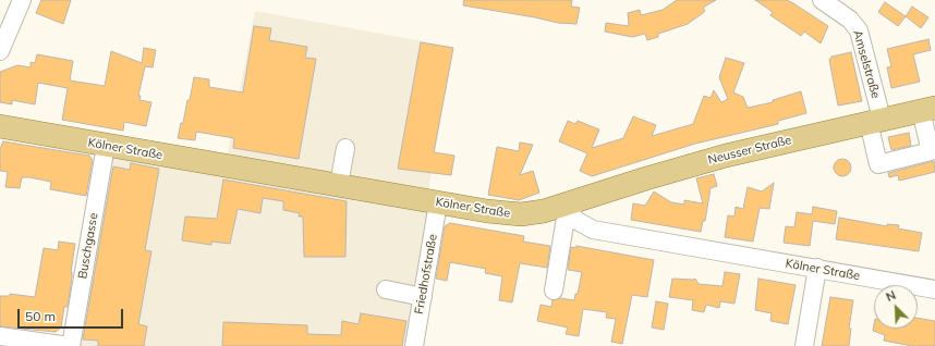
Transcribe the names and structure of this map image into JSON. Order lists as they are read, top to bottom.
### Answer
{
  "streets": {
    "main road": ["Kölner Straße", "Neusser Straße"],
    "street": ["Amselstraße", "Buschgasse", "Friedhofstraße"]
  },
  "crossings": [
    ["Amselstraße", "Neusser Straße"],
    ["Kölner Straße", "Neusser Straße"],
    ["Kölner Straße", "Buschgasse"],
    ["Kölner Straße", "Friedhofstraße"]
  ],
  "scale_bar": "50 m",
  "north": "top left"
}
